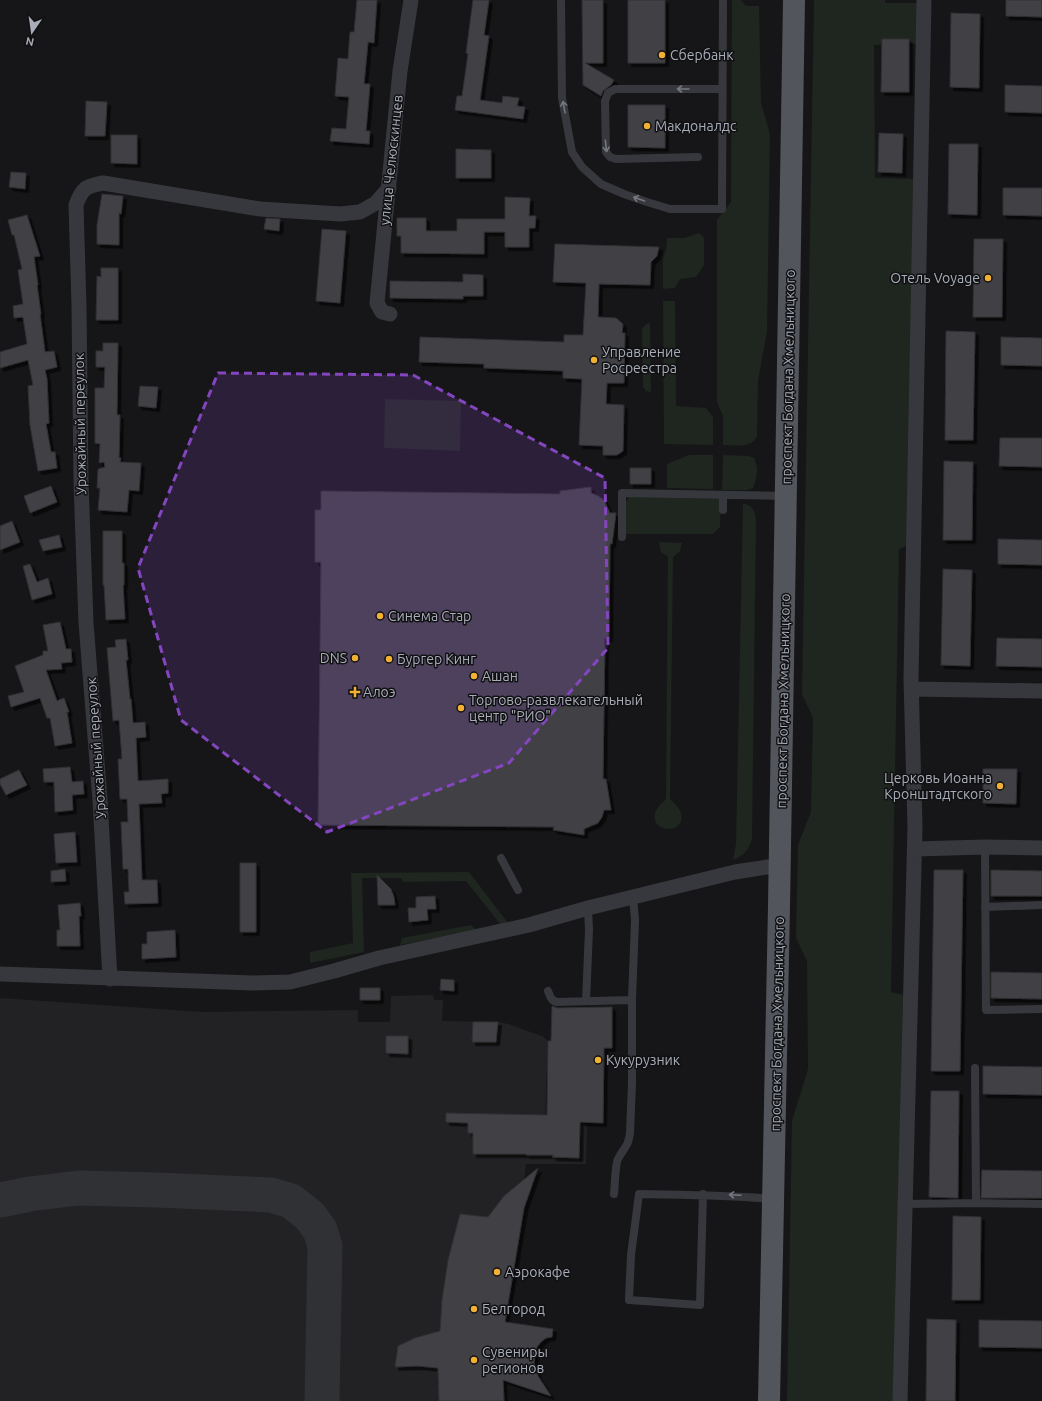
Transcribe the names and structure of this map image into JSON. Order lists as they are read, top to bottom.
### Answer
{
  "streets": {
    "main road": ["проспект Богдана Хмельницкого"],
    "street": ["улица Челюскинцев", "Урожайный переулок"]
  },
  "crossings": [
    ["улица Челюскинцев", "Урожайный переулок"]
  ],
  "places": {
    "other": [
      "Сбербанк",
      "Макдоналдс",
      "Отель Voyage",
      "Управление Росреестра",
      "Синема Стар",
      "DNS",
      "Бургер Кинг",
      "Ашан",
      "Торгово-развлекательный центр \"РИО\"",
      "Церковь Иоанна Кронштадтского",
      "Кукурузник",
      "Аэрокафе",
      "Белгород",
      "Сувениры регионов"
    ],
    "health": ["Алоэ"]
  },
  "north": "bottom"
}
